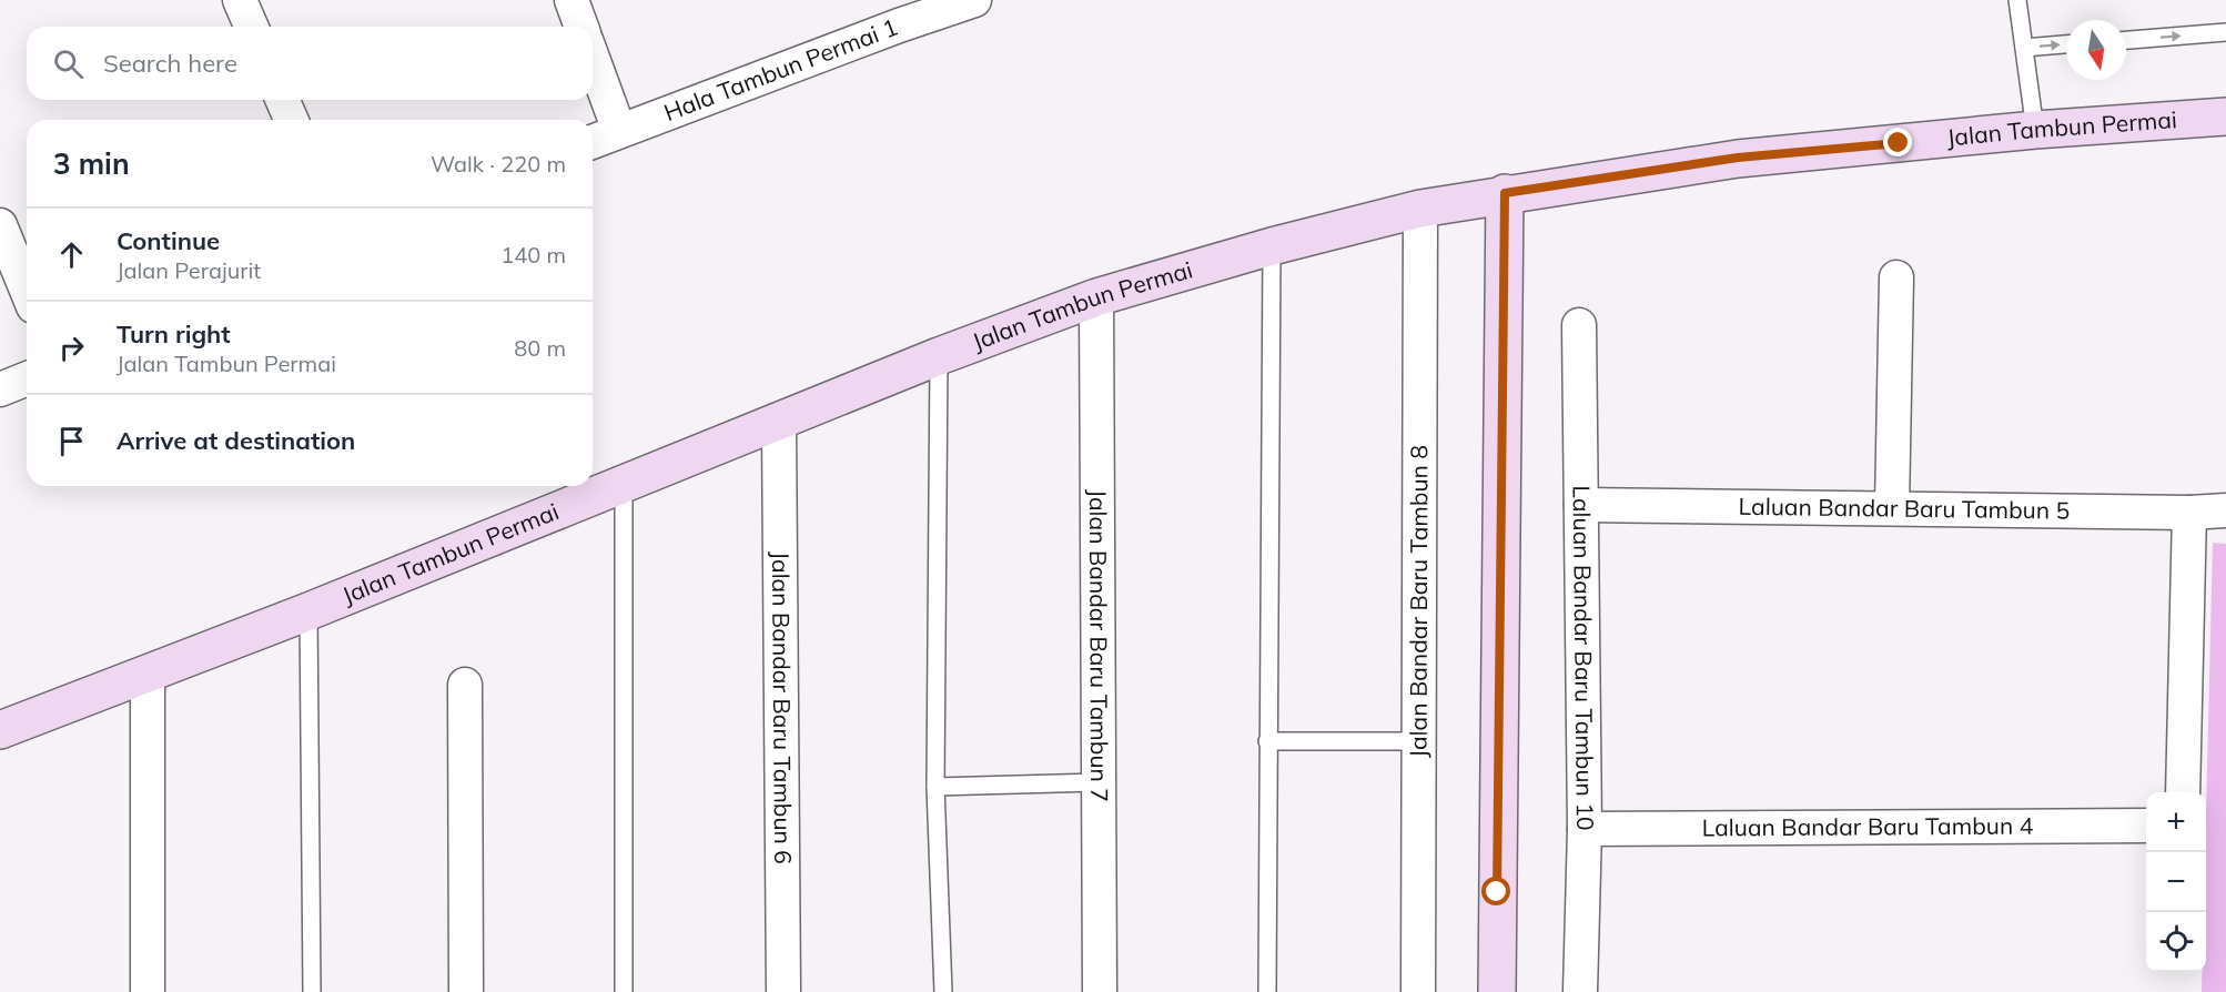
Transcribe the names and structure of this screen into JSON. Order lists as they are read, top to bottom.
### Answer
{
  "streets": {
    "street": [
      "Hala Tambun Permai 1",
      "Jalan Tambun Permai",
      "Laluan Bandar Baru Tambun 5",
      "Jalan Bandar Baru Tambun 8",
      "Jalan Bandar Baru Tambun 7",
      "Laluan Bandar Baru Tambun 10",
      "Jalan Bandar Baru Tambun 6",
      "Laluan Bandar Baru Tambun 4"
    ]
  },
  "crossings": [
    ["Jalan Tambun Permai", "Jalan Bandar Baru Tambun 8"],
    ["Jalan Tambun Permai", "Jalan Bandar Baru Tambun 7"],
    ["Jalan Tambun Permai", "Jalan Bandar Baru Tambun 6"],
    ["Laluan Bandar Baru Tambun 5", "Laluan Bandar Baru Tambun 10"],
    ["Laluan Bandar Baru Tambun 10", "Laluan Bandar Baru Tambun 4"]
  ],
  "north": "bottom",
  "page": {
    "search": "Search here",
    "heading": ["3 min", "Walk · 220 m"],
    "list": [
      ["Continue", "Jalan Perajurit", "140 m"],
      ["Turn right", "Jalan Tambun Permai", "80 m"],
      "Arrive at destination"
    ],
    "map_buttons": ["+", "−"]
  }
}
